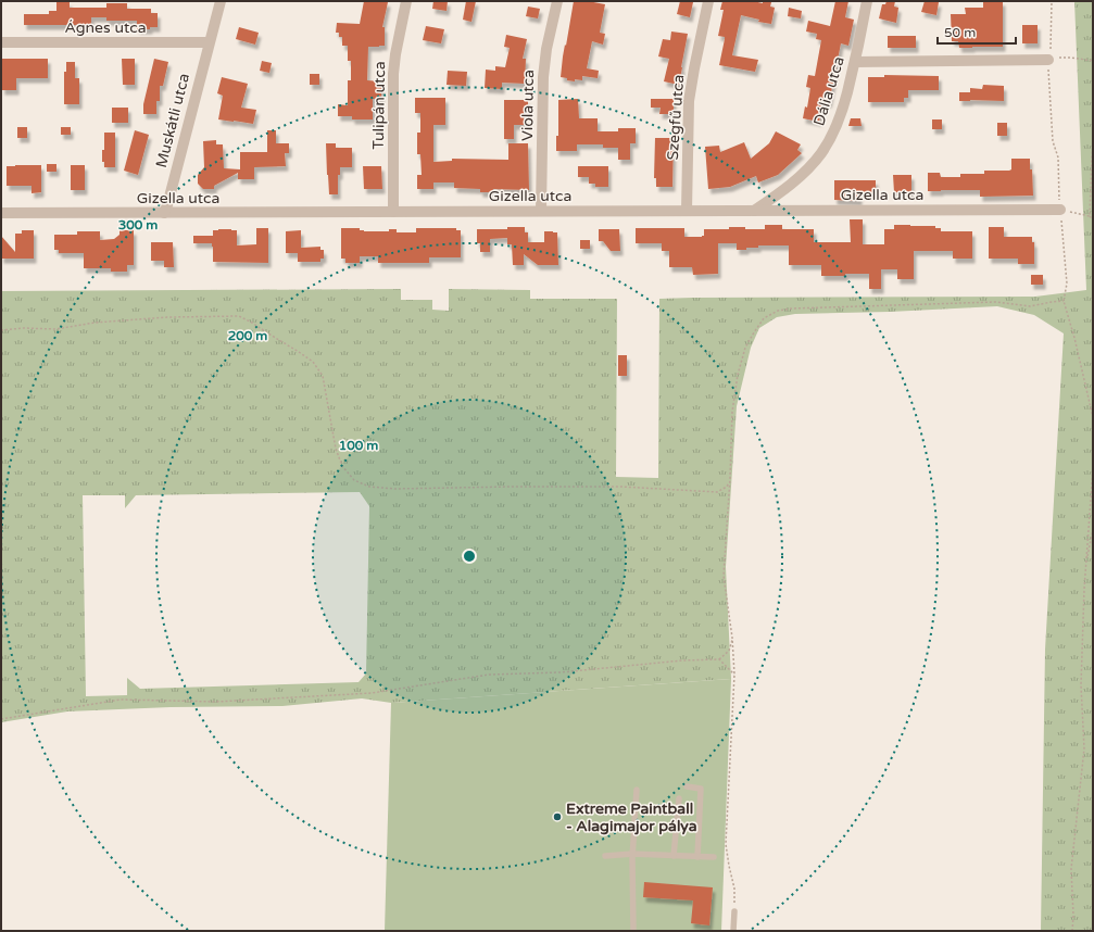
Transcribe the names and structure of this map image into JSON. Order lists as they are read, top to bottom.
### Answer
{
  "streets": {
    "street": [
      "Ágnes utca",
      "Dália utca",
      "Tulipán utca",
      "Viola utca",
      "Szegfű utca",
      "Muskátli utca",
      "Gizella utca"
    ]
  },
  "crossings": [
    ["Ágnes utca", "Muskátli utca"],
    ["Dália utca", "Gizella utca"],
    ["Tulipán utca", "Gizella utca"],
    ["Viola utca", "Gizella utca"],
    ["Szegfű utca", "Gizella utca"],
    ["Muskátli utca", "Gizella utca"]
  ],
  "places": ["Extreme Paintball - Alagimajor pálya"],
  "scale_bar": "50 m",
  "rings": ["300 m", "200 m", "100 m"]
}
